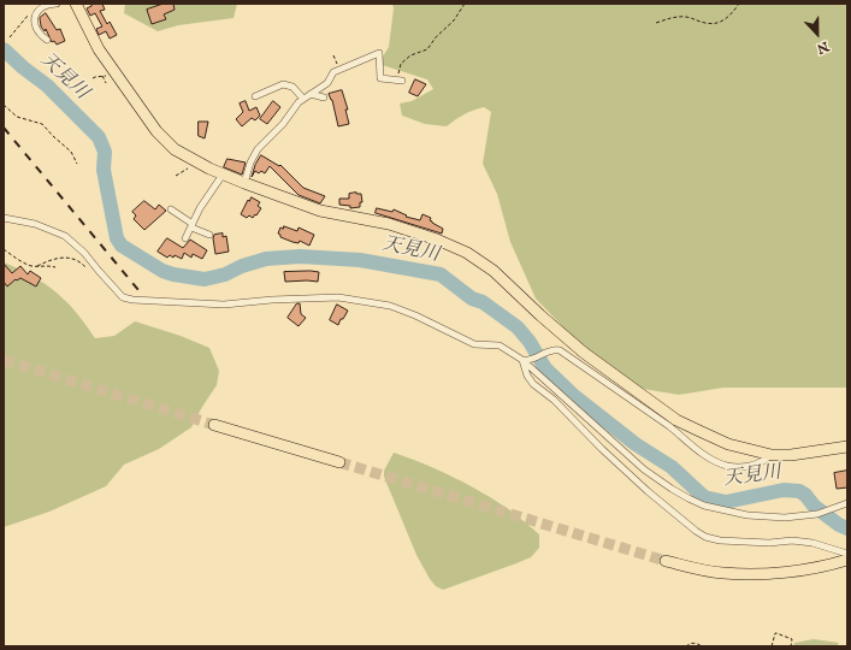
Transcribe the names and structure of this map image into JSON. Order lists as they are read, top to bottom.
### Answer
{
  "water": ["天見川"],
  "north": "bottom"
}
